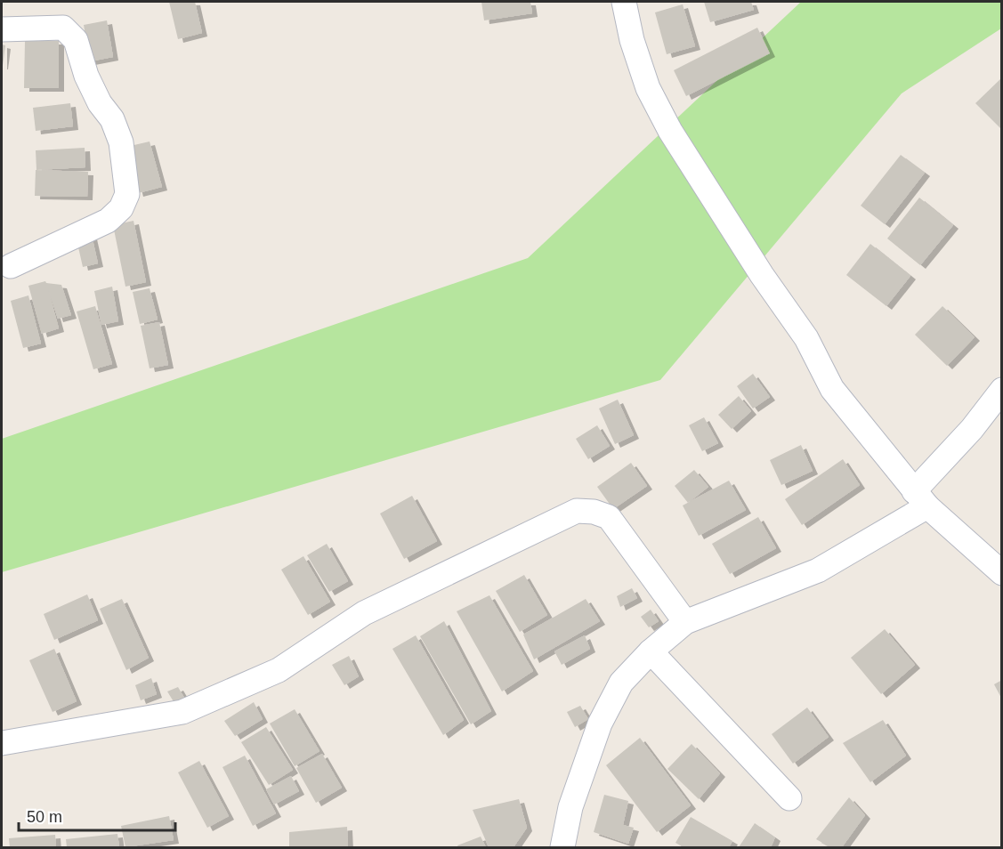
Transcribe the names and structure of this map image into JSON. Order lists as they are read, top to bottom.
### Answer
{
  "scale_bar": "50 m"
}
